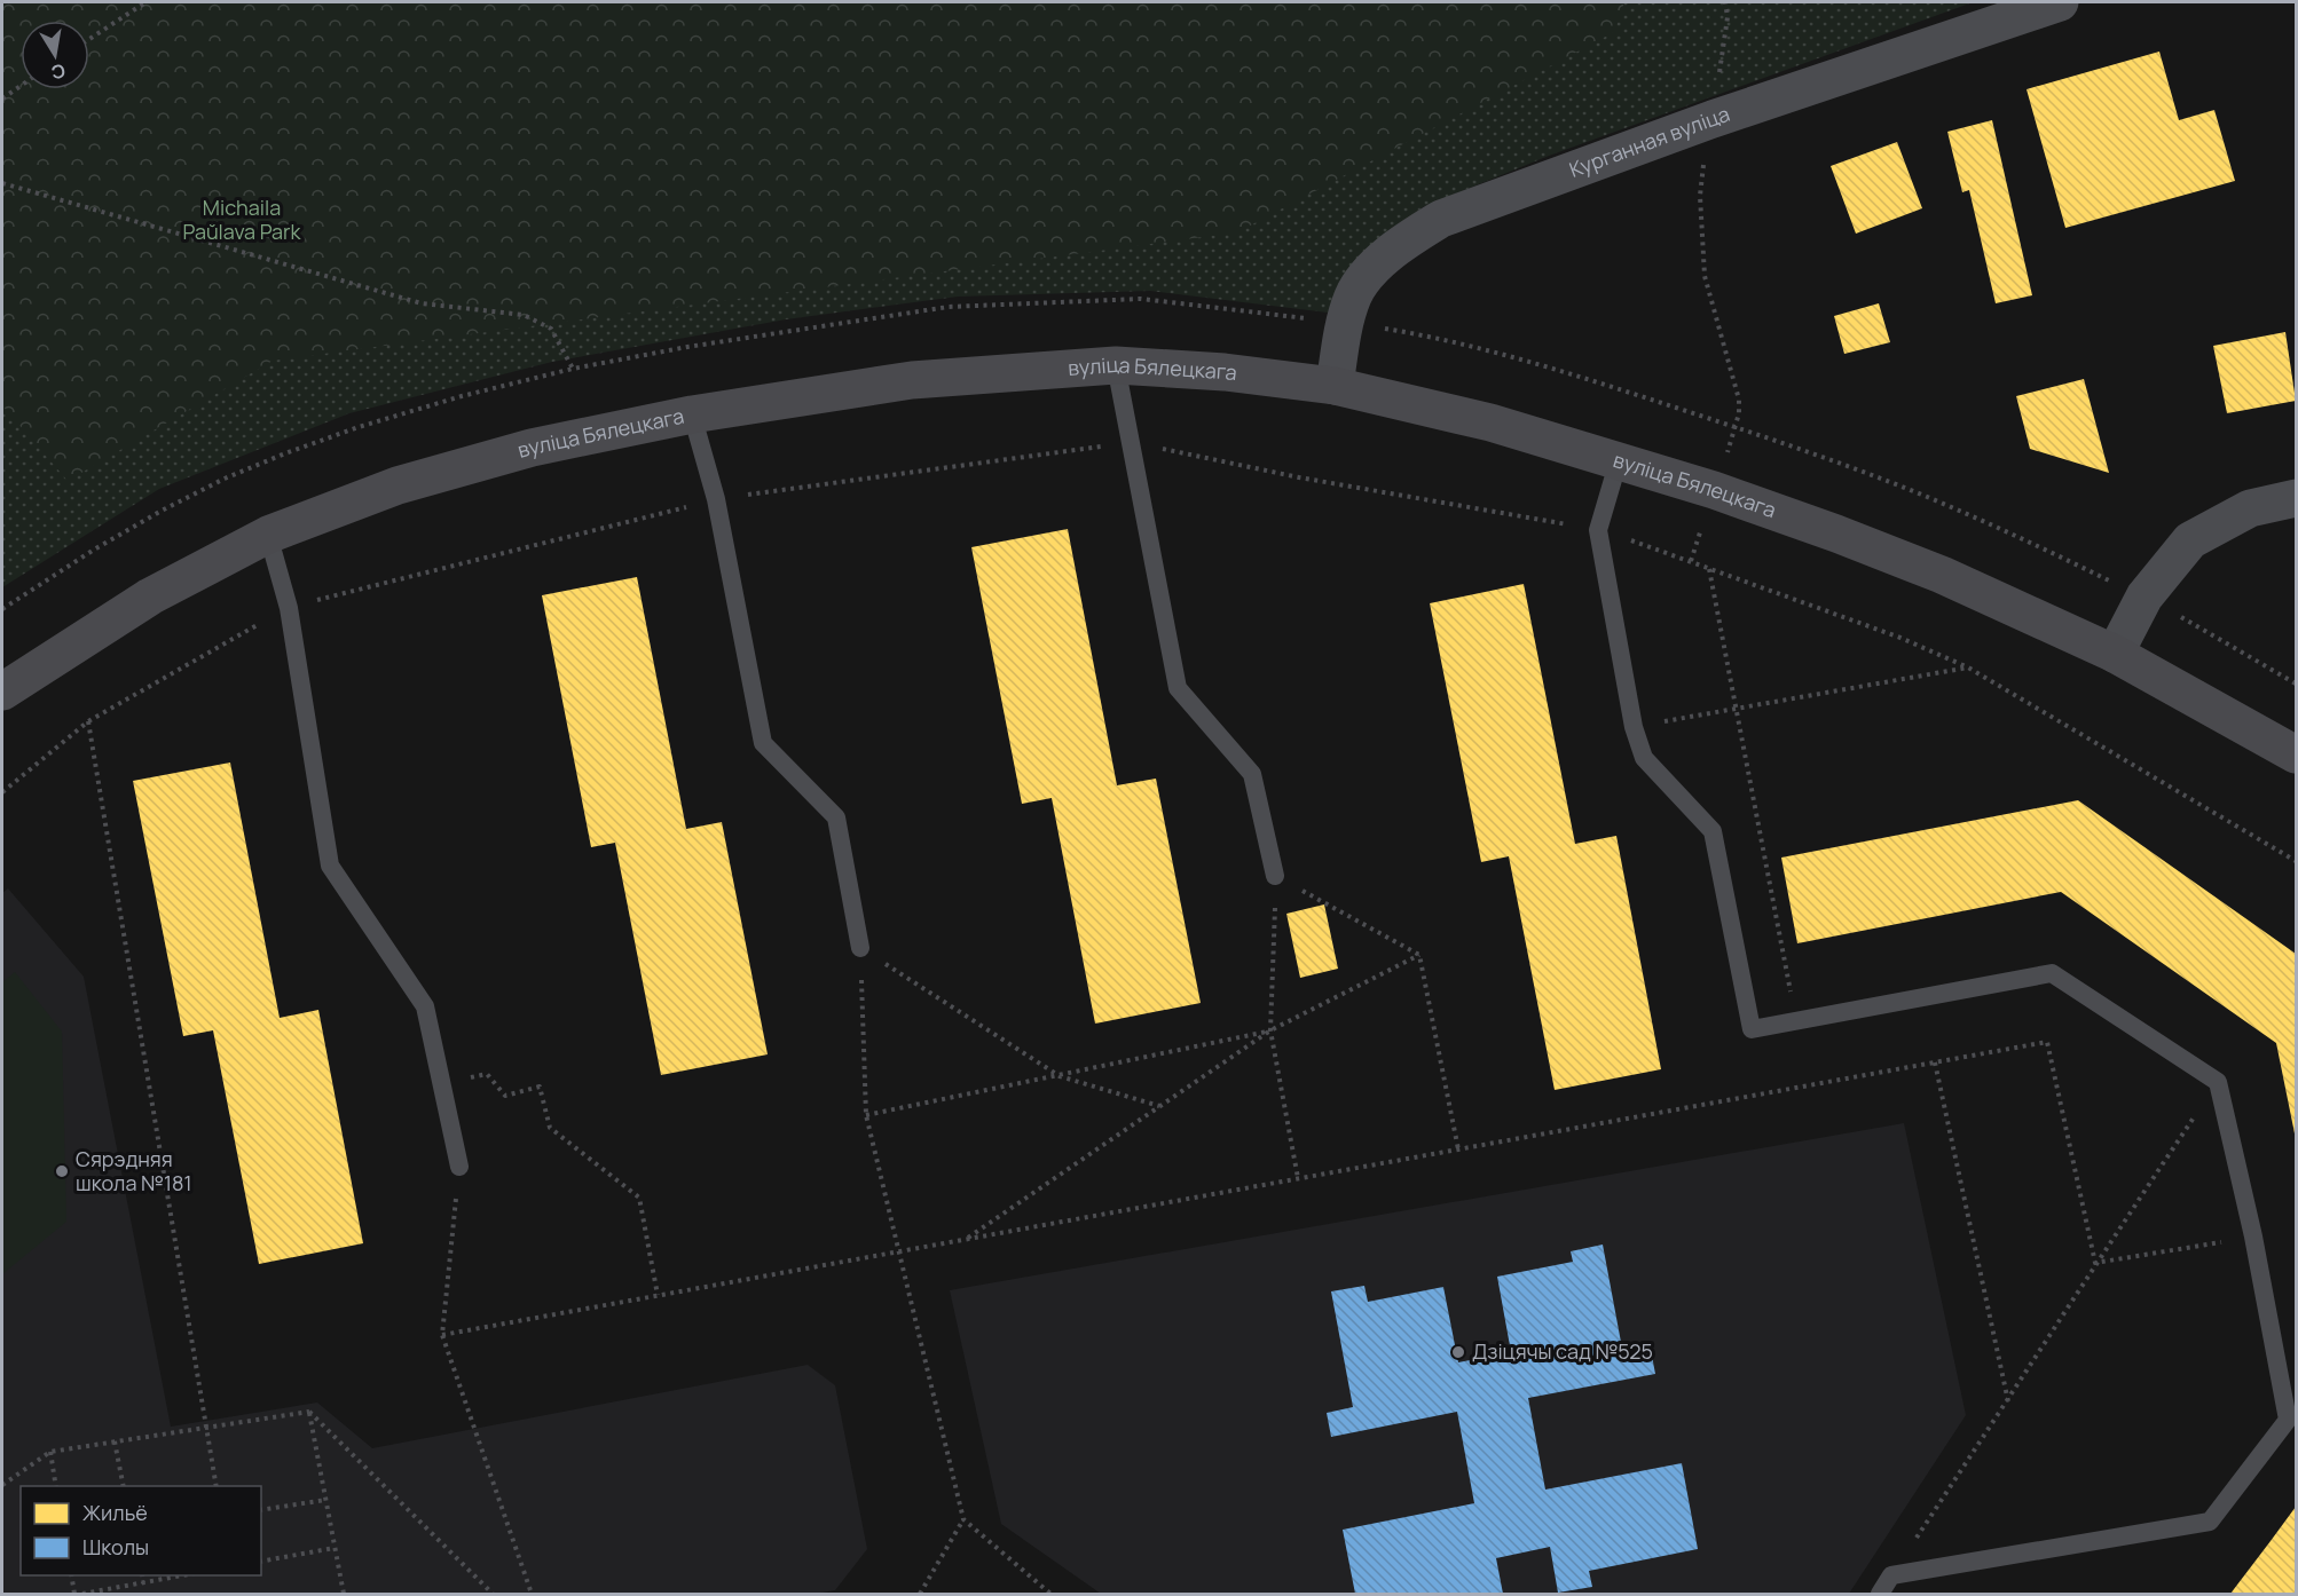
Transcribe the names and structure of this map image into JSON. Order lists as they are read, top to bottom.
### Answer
{
  "streets": {
    "street": ["Курганная вуліца", "вуліца Бялецкага"]
  },
  "crossings": [
    ["Курганная вуліца", "вуліца Бялецкага"]
  ],
  "parks": ["Michaila Paŭlava Park"],
  "places": ["Сярэдняя школа №181", "Дзіцячы сад №525"],
  "legend": ["Жильё", "Школы"],
  "north": "bottom"
}
